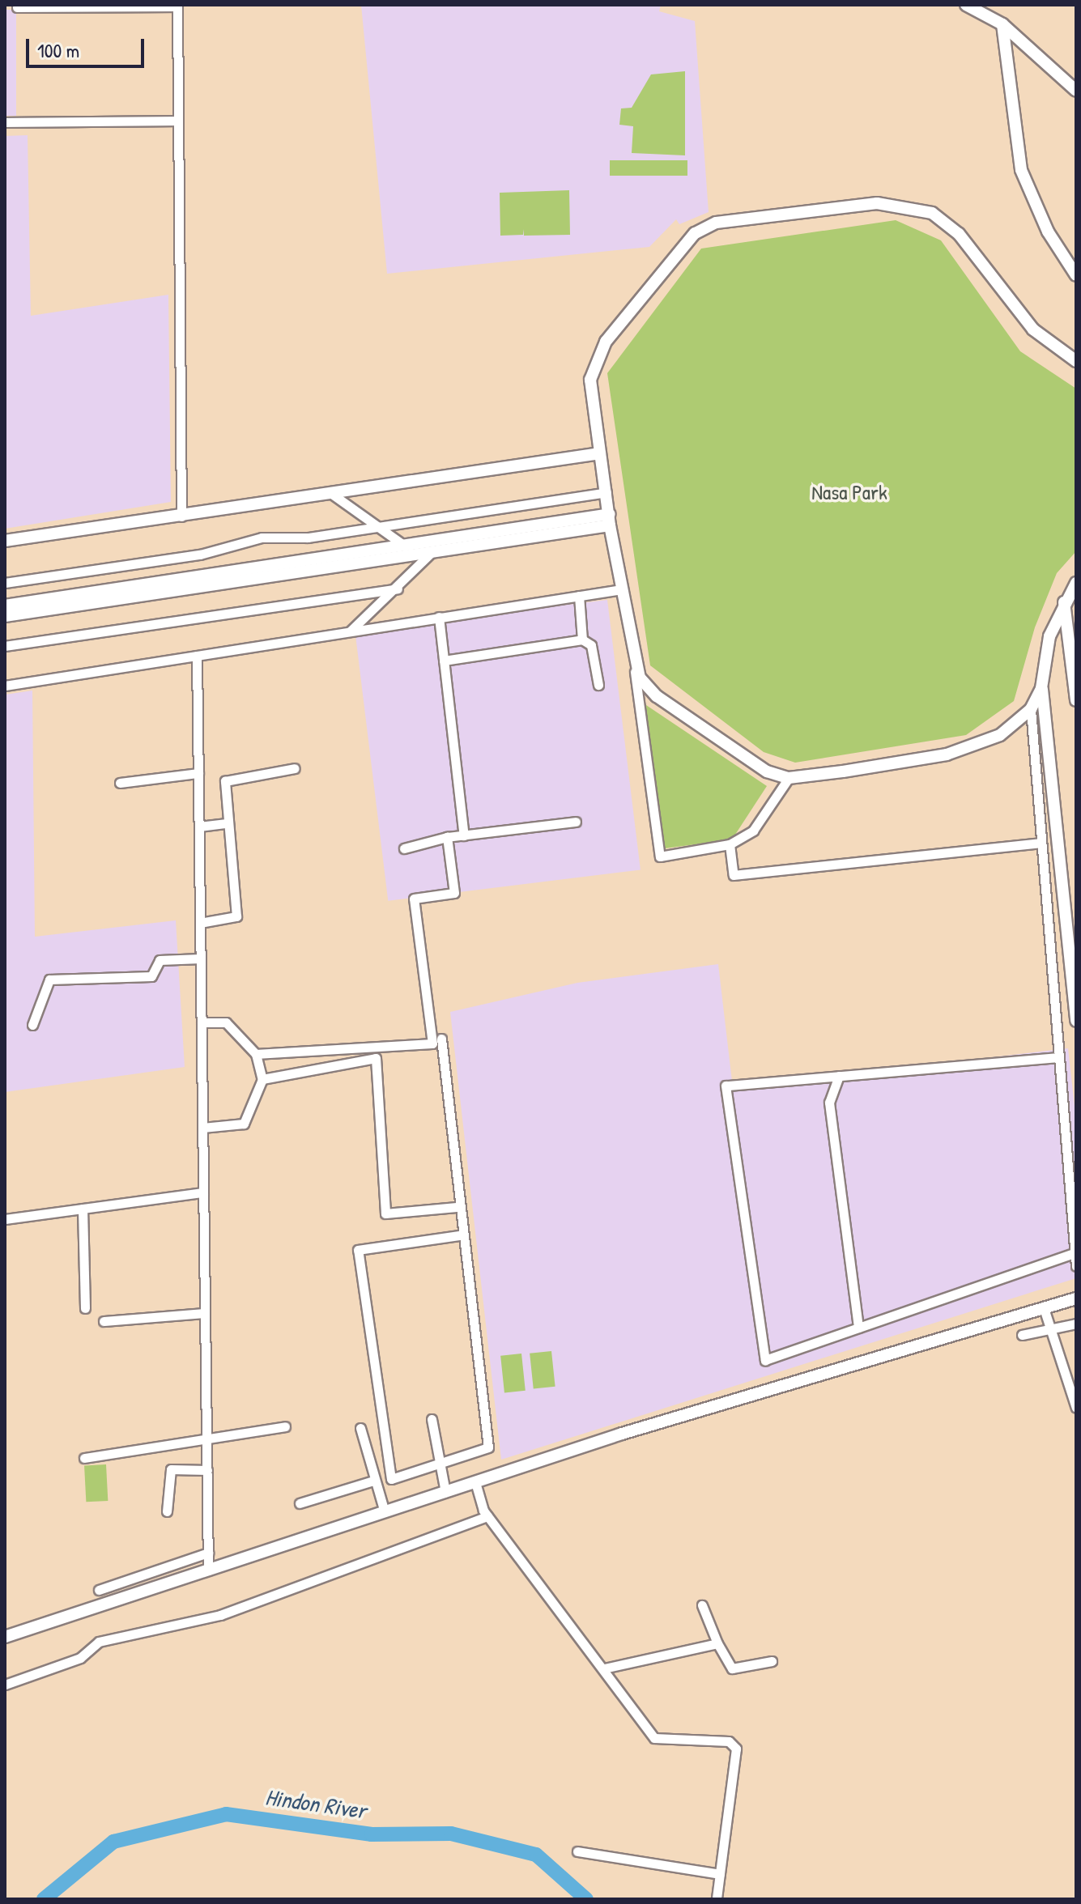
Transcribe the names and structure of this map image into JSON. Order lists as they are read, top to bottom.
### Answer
{
  "water": ["Hindon River"],
  "parks": ["Nasa Park"],
  "scale_bar": "100 m"
}
